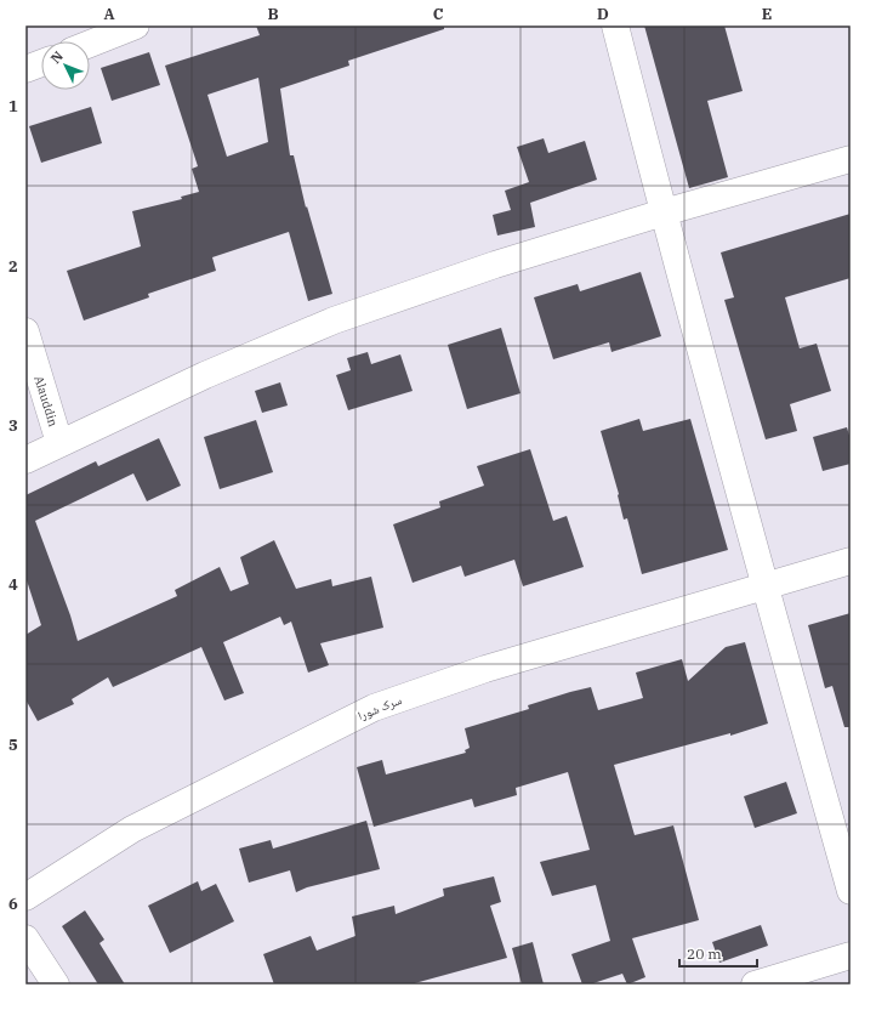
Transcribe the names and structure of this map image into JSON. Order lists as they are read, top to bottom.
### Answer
{
  "streets": {
    "street": ["Alauddin", "سرک شورا"]
  },
  "scale_bar": "20 m",
  "north": "top left",
  "grid": {
    "columns": [
      "A",
      "B",
      "C",
      "D",
      "E"
    ],
    "rows": [
      "1",
      "2",
      "3",
      "4",
      "5",
      "6"
    ]
  }
}
